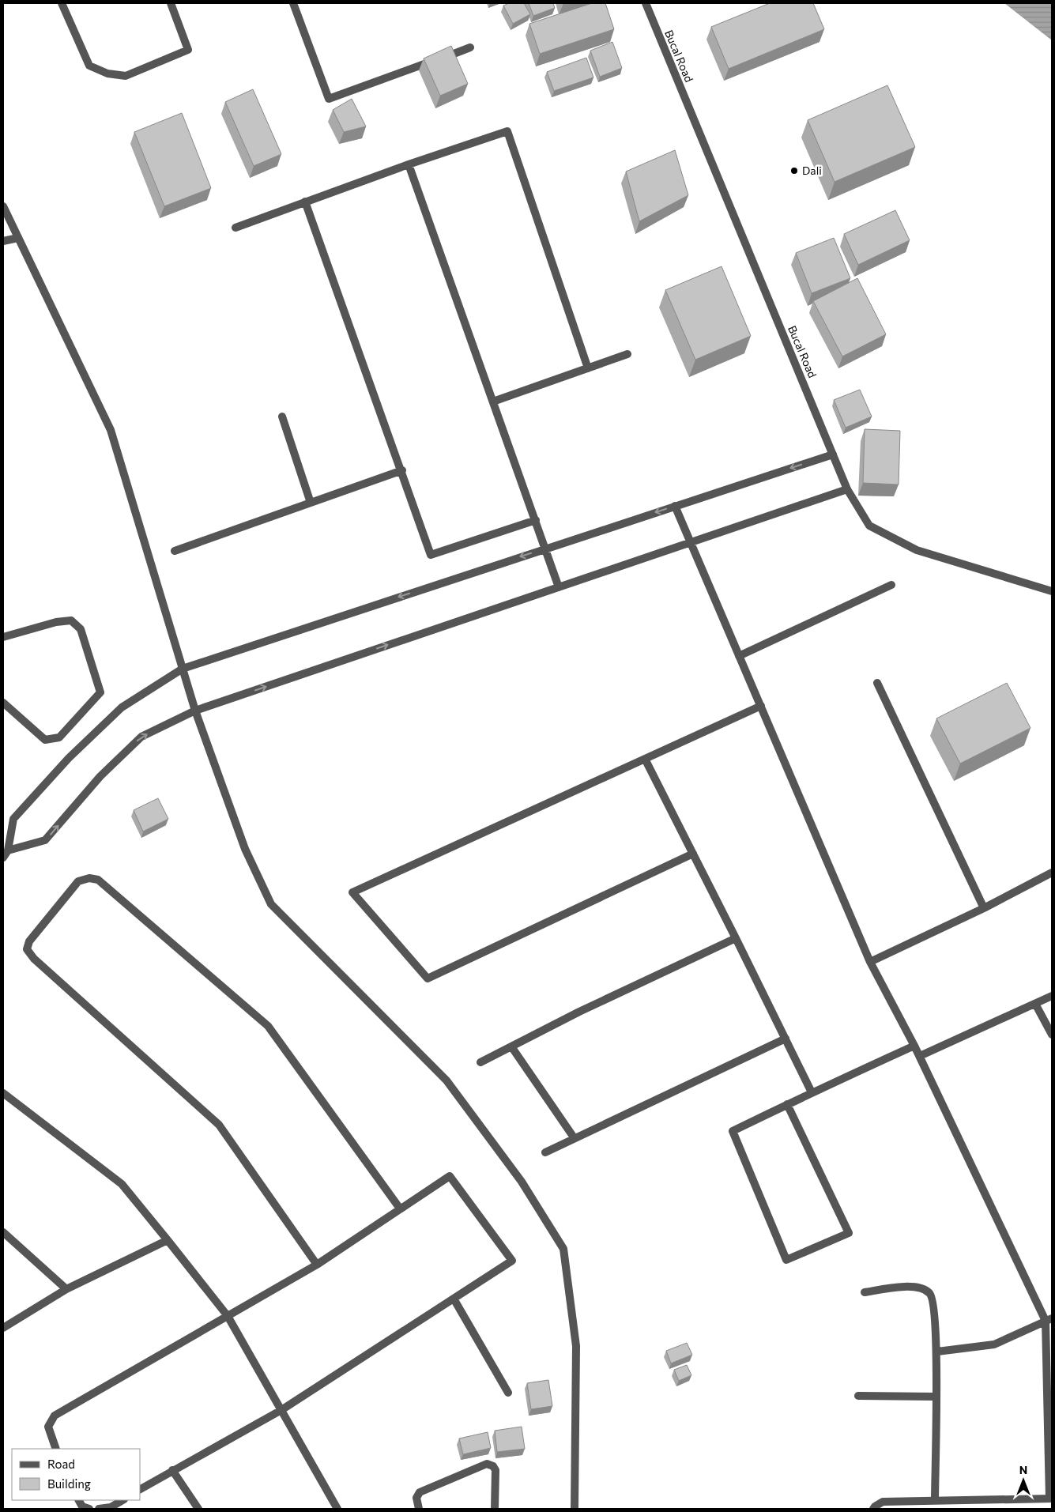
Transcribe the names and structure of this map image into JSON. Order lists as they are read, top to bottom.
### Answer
{
  "streets": {
    "street": ["Bucal Road"]
  },
  "places": ["Dali"],
  "legend": ["Road", "Building"],
  "north": "top"
}
